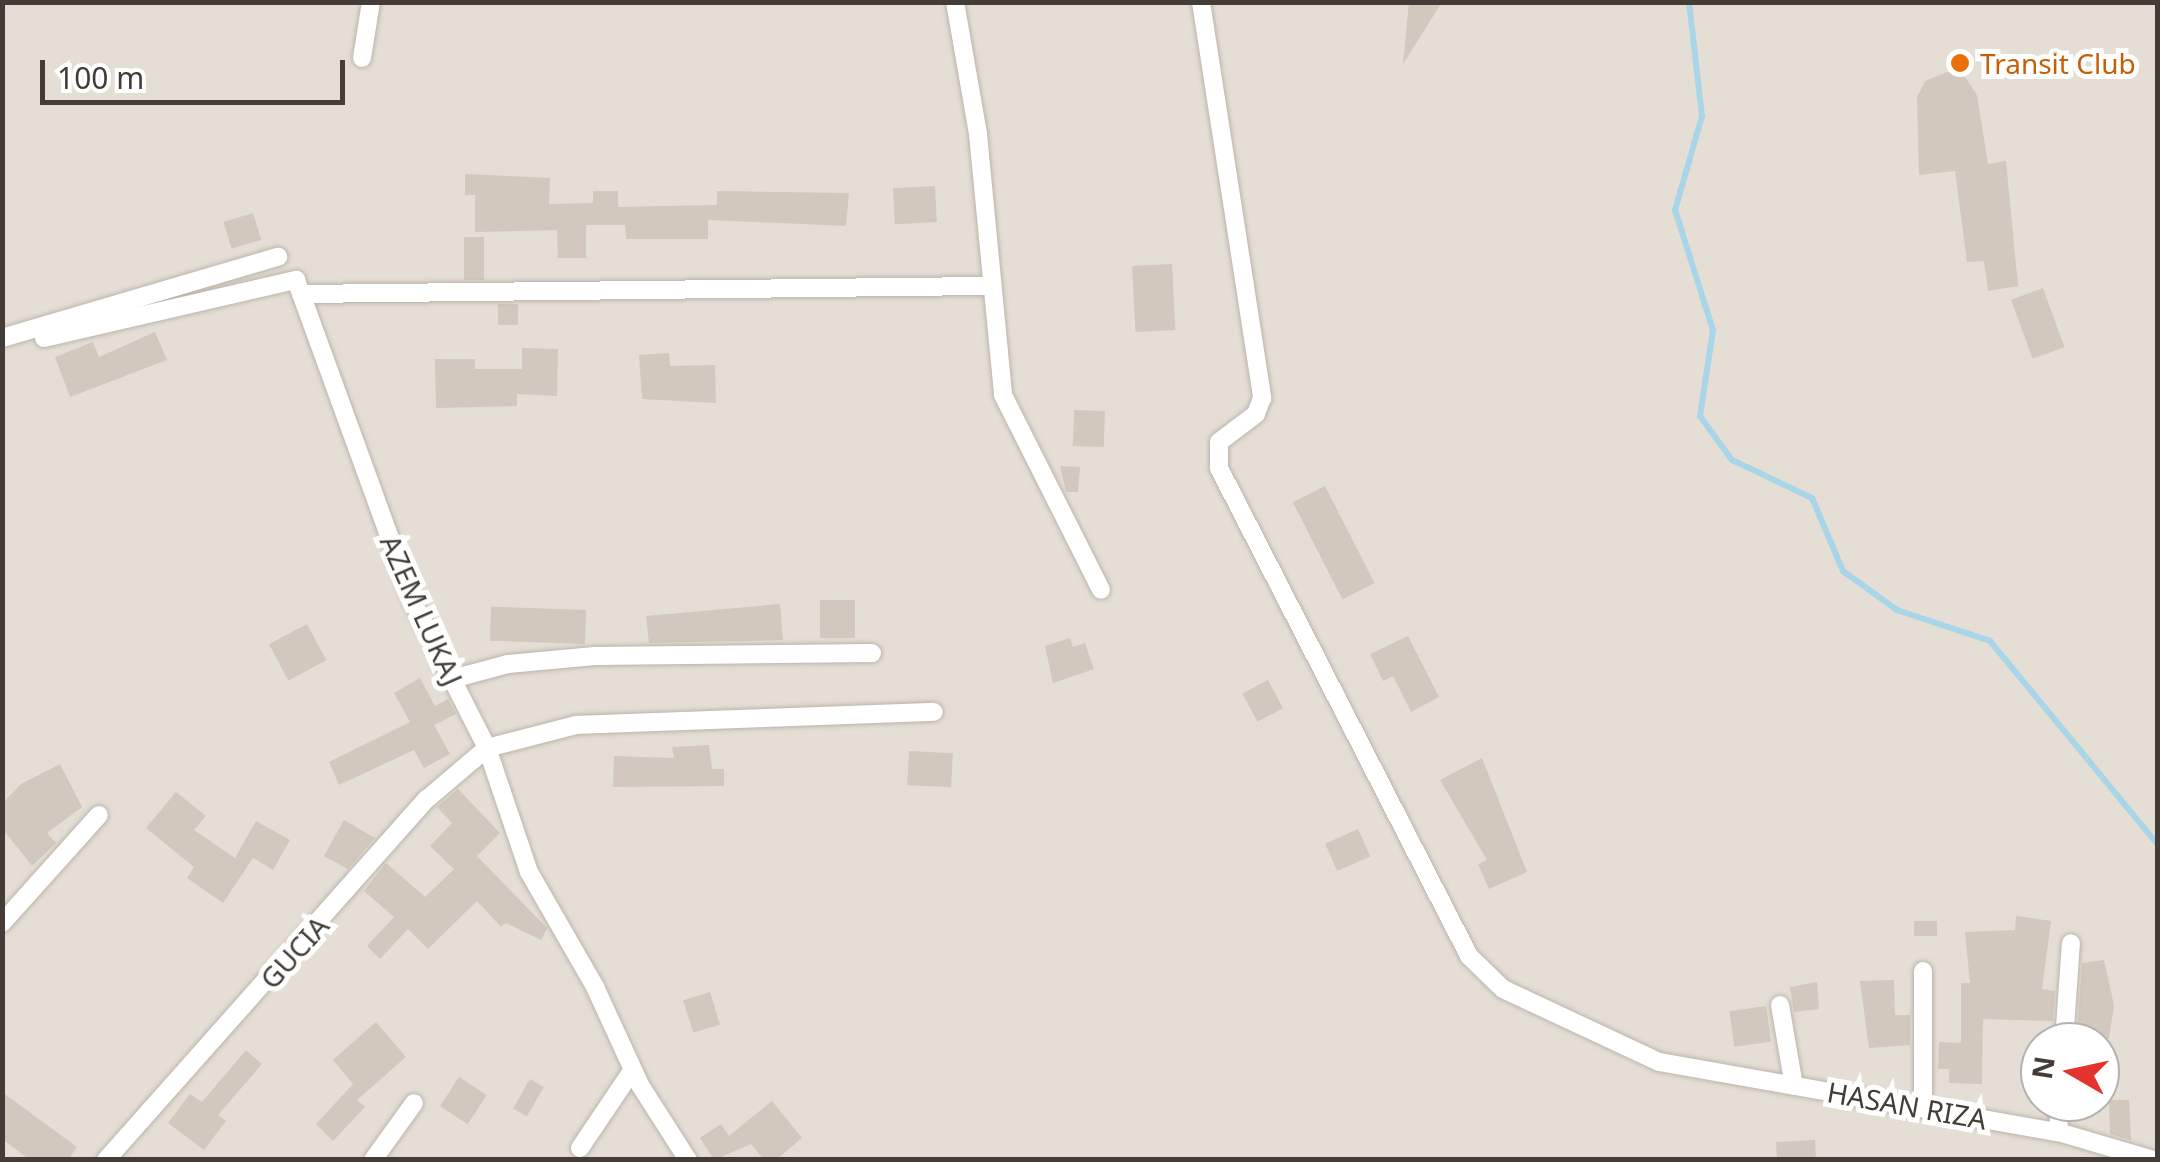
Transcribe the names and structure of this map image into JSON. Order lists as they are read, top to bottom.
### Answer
{
  "streets": {
    "street": ["AZEM LUKAJ", "GUCIA", "HASAN RIZA"]
  },
  "crossings": [
    ["AZEM LUKAJ", "GUCIA"]
  ],
  "places": ["Transit Club"],
  "scale_bar": "100 m",
  "north": "left"
}
